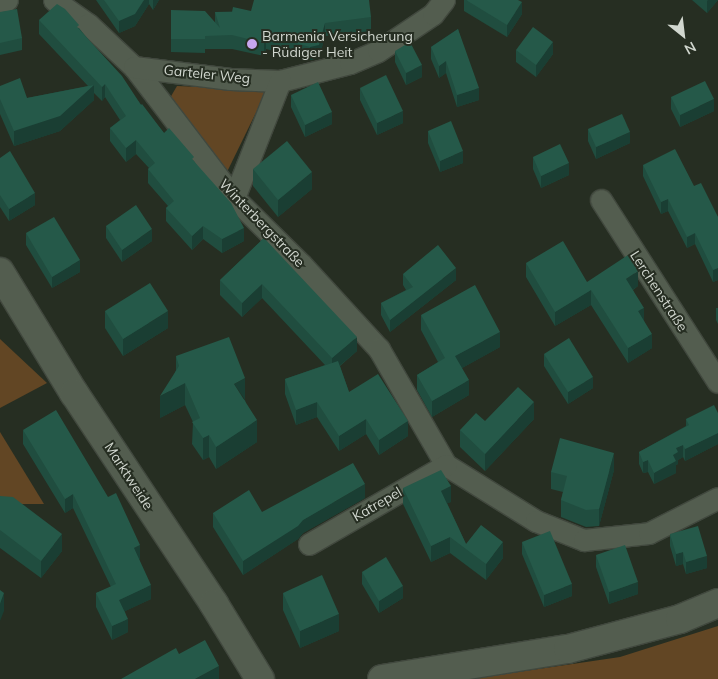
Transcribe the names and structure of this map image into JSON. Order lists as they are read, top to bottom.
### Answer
{
  "streets": {
    "street": [
      "Garteler Weg",
      "Winterbergstraße",
      "Lerchenstraße",
      "Marktweide",
      "Katrepel"
    ]
  },
  "crossings": [
    ["Garteler Weg", "Winterbergstraße"],
    ["Winterbergstraße", "Katrepel"]
  ],
  "places": ["Barmenia Versicherung - Rüdiger Heit"],
  "north": "bottom right"
}
